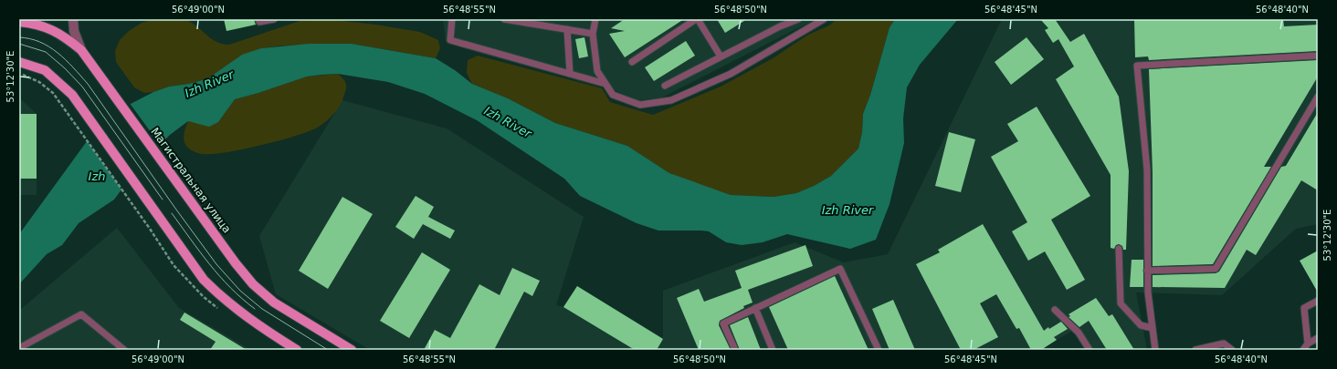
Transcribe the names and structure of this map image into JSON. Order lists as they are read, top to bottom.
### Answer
{
  "streets": {
    "main road": ["Магистральная улица"]
  },
  "water": ["Izh River", "Izh"],
  "coordinates": [
    "56°49'00\"N",
    "56°48'55\"N",
    "56°48'50\"N",
    "56°48'45\"N",
    "56°48'40\"N",
    "53°12'30\"E"
  ]
}
